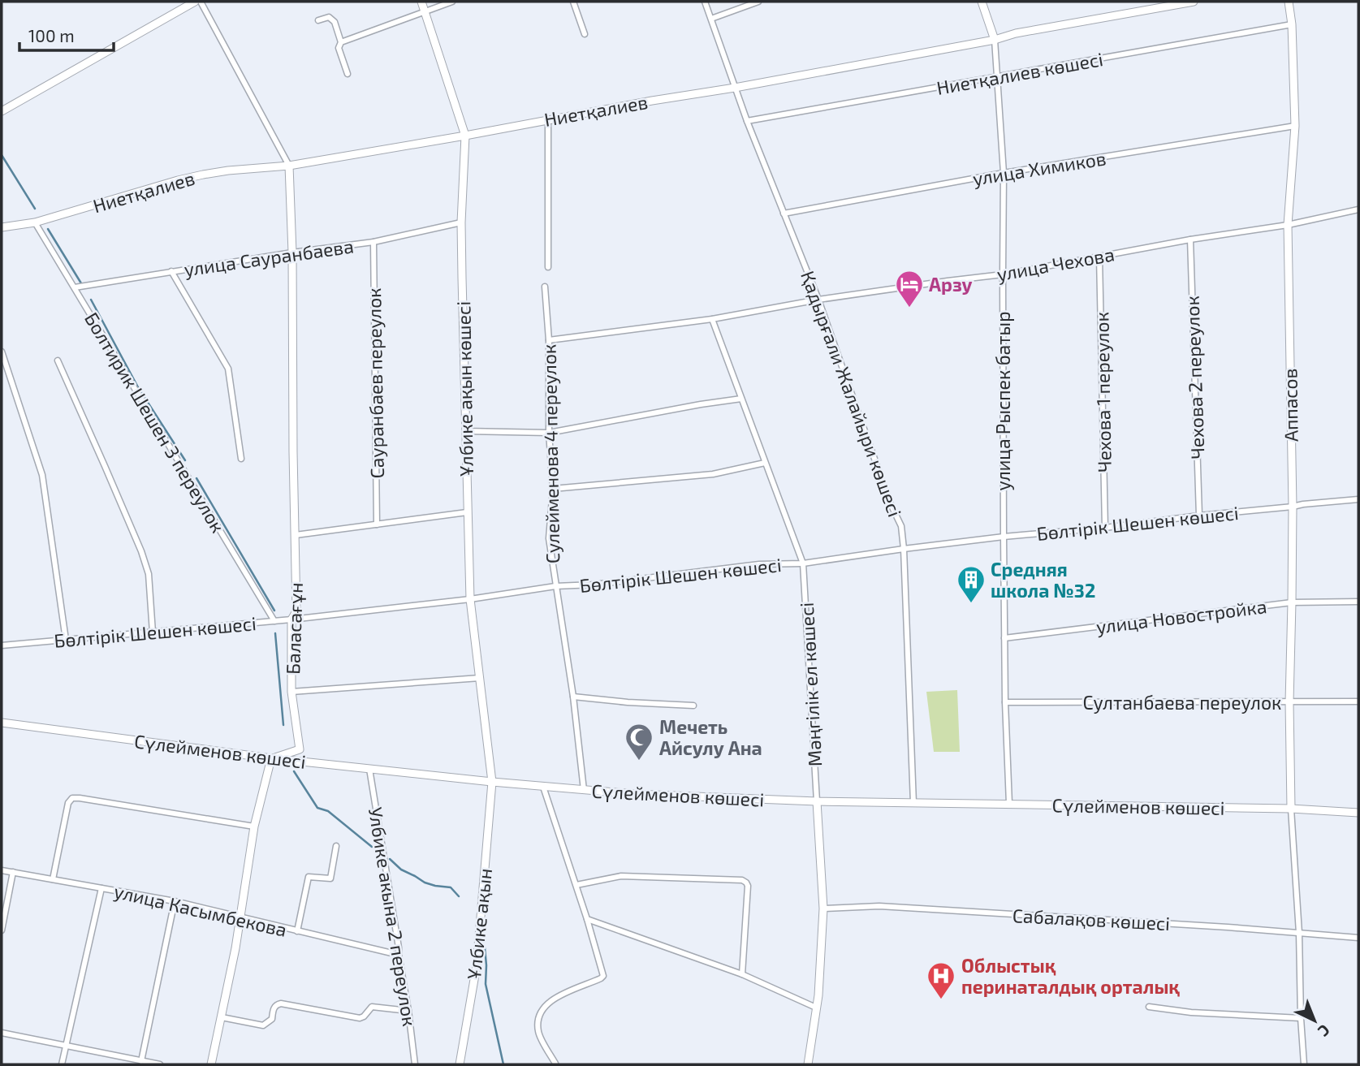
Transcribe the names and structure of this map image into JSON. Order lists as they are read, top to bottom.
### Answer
{
  "streets": {
    "street": [
      "Ниетқалиев көшесі",
      "Ниетқалиев",
      "улица Химиков",
      "улица Сауранбаева",
      "улица Чехова",
      "Чехова 2 переулок",
      "Сауранбаев переулок",
      "Ұлбике ақын көшесі",
      "Чехова 1 переулок",
      "Қадырғали Жалайыри көшесі",
      "улица Рыспек батыр",
      "Аппасов",
      "Болтирик Шешен 3 переулок",
      "Сулейменова 4 переулок",
      "Бөлтірік Шешен көшесі",
      "улица Новостройка",
      "Баласағұн",
      "Мәңгілік ел көшесі",
      "Султанбаева переулок",
      "Сүлейменов көшесі",
      "улица Касымбекова",
      "Улбике акына 2 переулок",
      "Сабалақов көшесі",
      "Ұлбике ақын"
    ]
  },
  "crossings": [
    ["Ниетқалиев көшесі", "Қадырғали Жалайыри көшесі"],
    ["Ниетқалиев көшесі", "улица Рыспек батыр"],
    ["Ниетқалиев көшесі", "Аппасов"],
    ["Ниетқалиев", "Ұлбике ақын көшесі"],
    ["Ниетқалиев", "Қадырғали Жалайыри көшесі"],
    ["Ниетқалиев", "улица Рыспек батыр"],
    ["Ниетқалиев", "Болтирик Шешен 3 переулок"],
    ["Ниетқалиев", "Баласағұн"],
    ["улица Химиков", "Қадырғали Жалайыри көшесі"],
    ["улица Химиков", "улица Рыспек батыр"],
    ["улица Химиков", "Аппасов"],
    ["улица Сауранбаева", "Сауранбаев переулок"],
    ["улица Сауранбаева", "Ұлбике ақын көшесі"],
    ["улица Сауранбаева", "Болтирик Шешен 3 переулок"],
    ["улица Сауранбаева", "Баласағұн"],
    ["улица Чехова", "Чехова 2 переулок"],
    ["улица Чехова", "Чехова 1 переулок"],
    ["улица Чехова", "Қадырғали Жалайыри көшесі"],
    ["улица Чехова", "улица Рыспек батыр"],
    ["улица Чехова", "Аппасов"],
    ["улица Чехова", "Сулейменова 4 переулок"],
    ["улица Чехова", "Мәңгілік ел көшесі"],
    ["Чехова 2 переулок", "Бөлтірік Шешен көшесі"],
    ["Ұлбике ақын көшесі", "Бөлтірік Шешен көшесі"],
    ["Ұлбике ақын көшесі", "Сүлейменов көшесі"],
    ["Ұлбике ақын көшесі", "Ұлбике ақын"],
    ["Чехова 1 переулок", "Бөлтірік Шешен көшесі"],
    ["Қадырғали Жалайыри көшесі", "Бөлтірік Шешен көшесі"],
    ["Қадырғали Жалайыри көшесі", "Сүлейменов көшесі"],
    ["улица Рыспек батыр", "Бөлтірік Шешен көшесі"],
    ["улица Рыспек батыр", "улица Новостройка"],
    ["улица Рыспек батыр", "Султанбаева переулок"],
    ["улица Рыспек батыр", "Сүлейменов көшесі"],
    ["Аппасов", "Бөлтірік Шешен көшесі"],
    ["Аппасов", "улица Новостройка"],
    ["Аппасов", "Султанбаева переулок"],
    ["Аппасов", "Сүлейменов көшесі"],
    ["Болтирик Шешен 3 переулок", "Бөлтірік Шешен көшесі"],
    ["Сулейменова 4 переулок", "Бөлтірік Шешен көшесі"],
    ["Сулейменова 4 переулок", "Сүлейменов көшесі"],
    ["Бөлтірік Шешен көшесі", "Баласағұн"],
    ["Бөлтірік Шешен көшесі", "Мәңгілік ел көшесі"],
    ["Баласағұн", "Сүлейменов көшесі"],
    ["Мәңгілік ел көшесі", "Сүлейменов көшесі"],
    ["Мәңгілік ел көшесі", "Сабалақов көшесі"],
    ["Сүлейменов көшесі", "Улбике акына 2 переулок"],
    ["Сүлейменов көшесі", "Ұлбике ақын"],
    ["улица Касымбекова", "Улбике акына 2 переулок"]
  ],
  "places": {
    "hotel": ["Арзу"],
    "building": ["Средняя школа №32"],
    "mosque": ["Мечеть Айсулу Ана"],
    "hospital": ["Облыстық перинаталдық орталық"]
  },
  "scale_bar": "100 m",
  "north": "bottom right"
}
